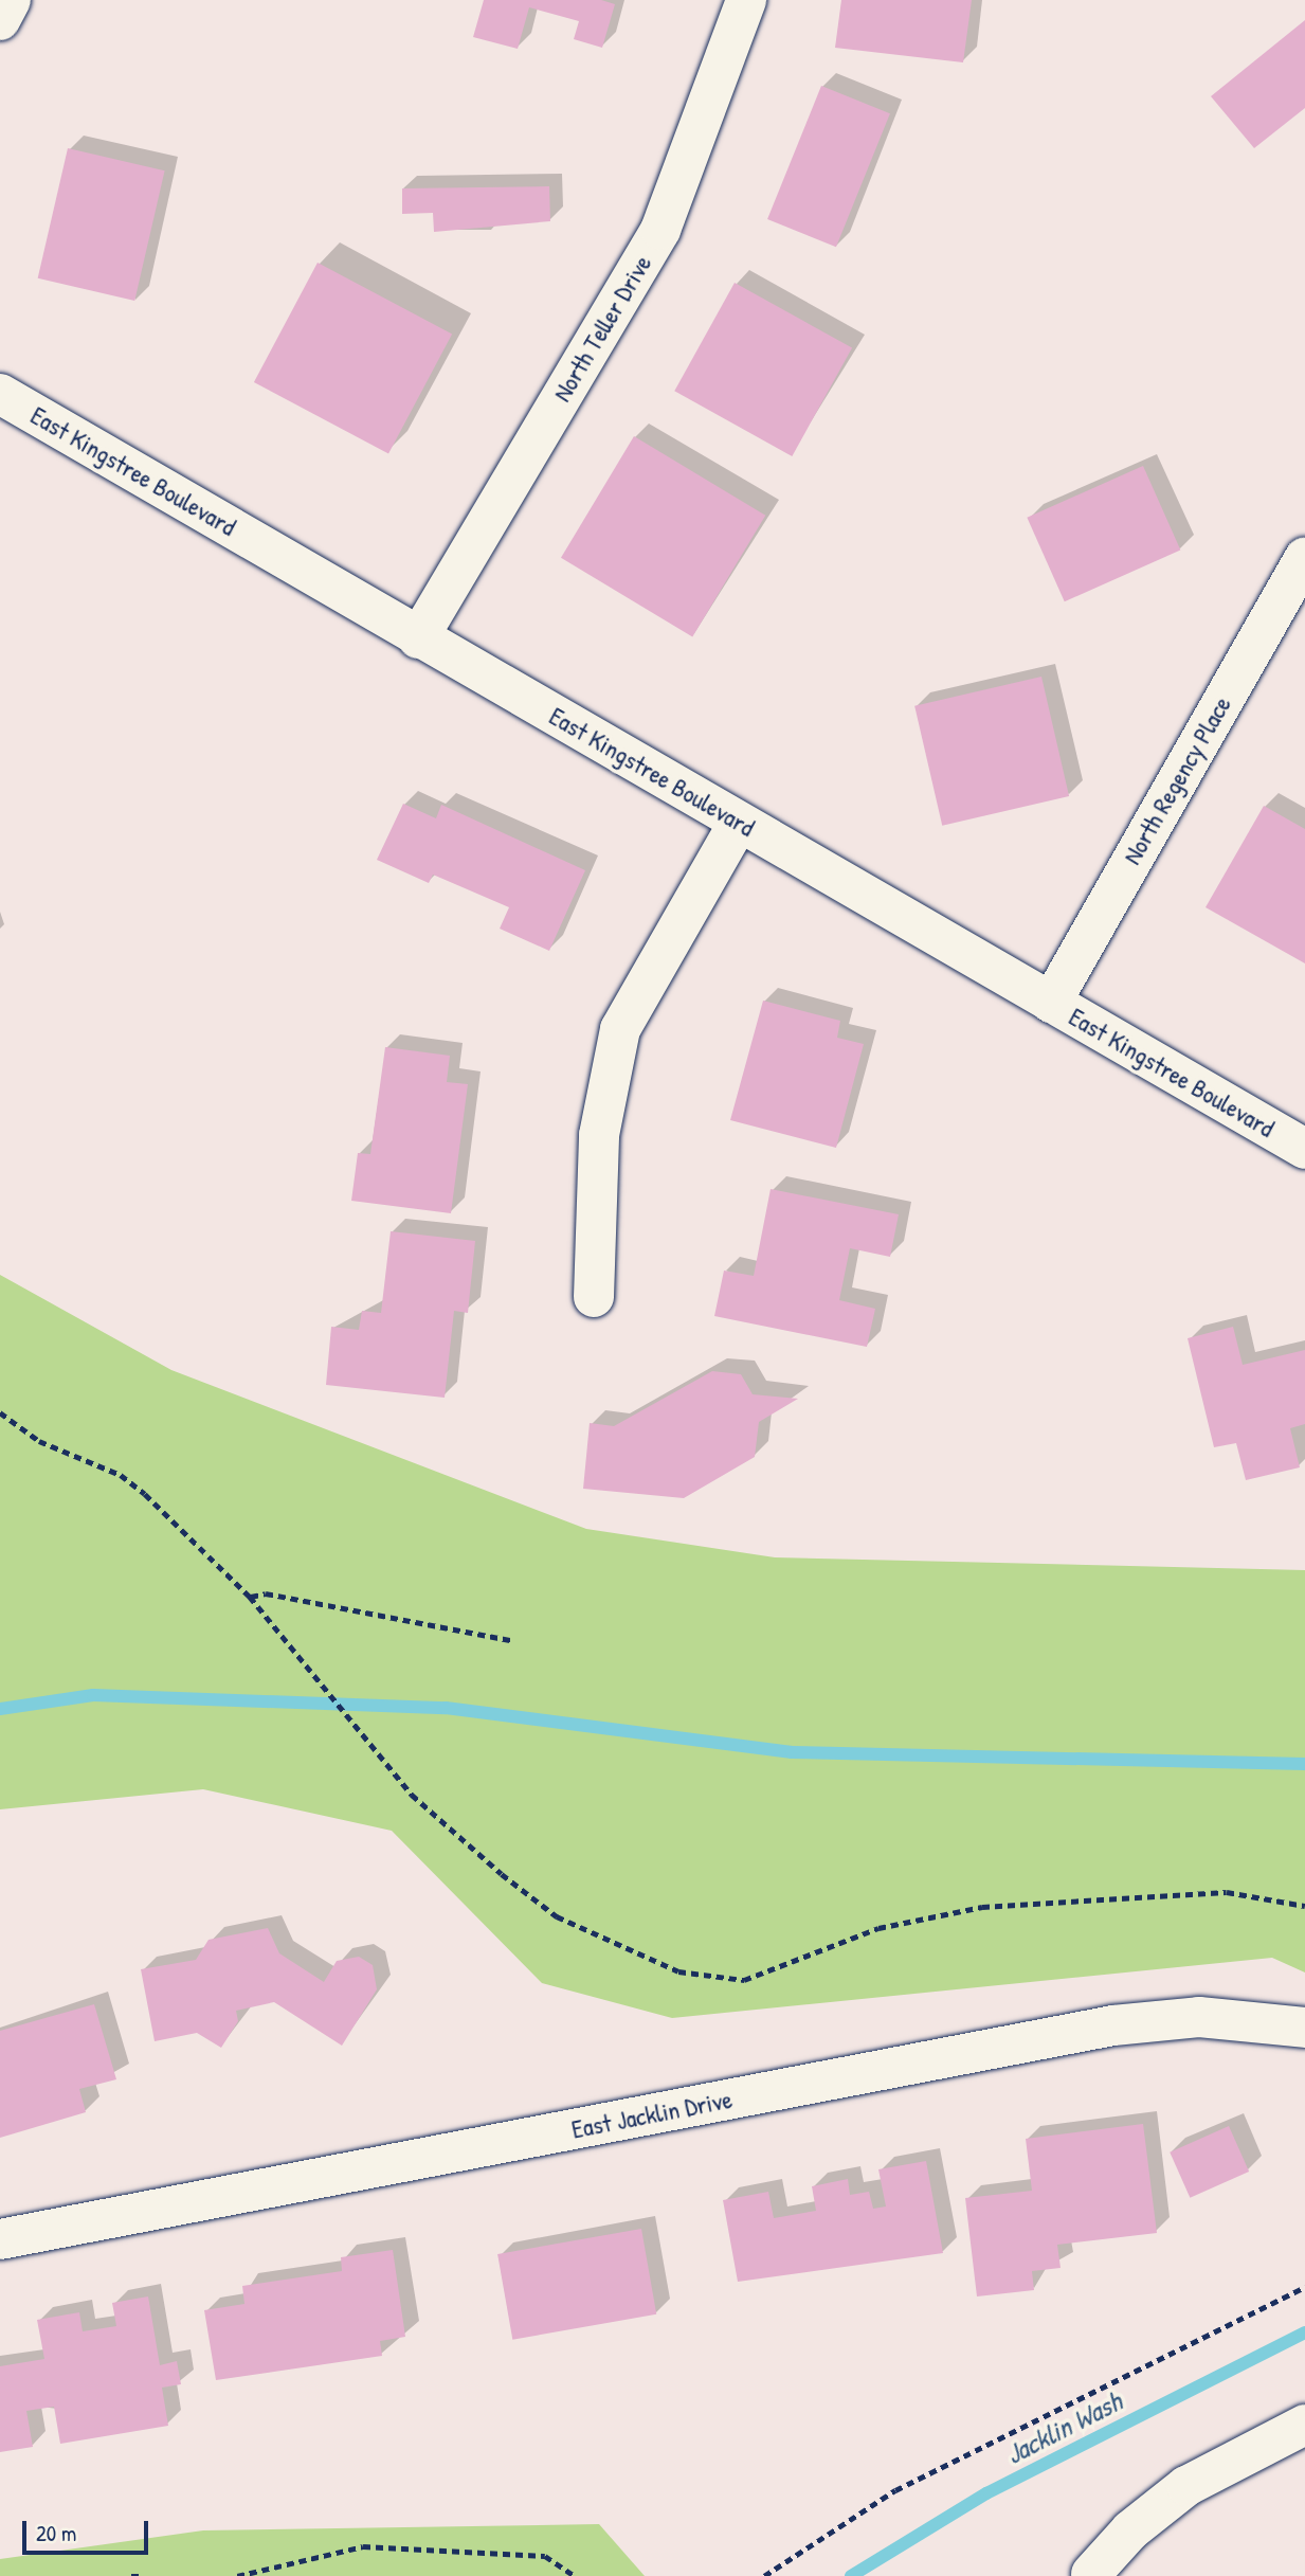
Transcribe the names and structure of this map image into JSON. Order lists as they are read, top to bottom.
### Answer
{
  "streets": {
    "street": [
      "North Teller Drive",
      "East Kingstree Boulevard",
      "North Regency Place",
      "East Jacklin Drive"
    ]
  },
  "crossings": [
    ["North Teller Drive", "East Kingstree Boulevard"],
    ["East Kingstree Boulevard", "North Regency Place"]
  ],
  "water": ["Jacklin Wash"],
  "scale_bar": "20 m"
}
